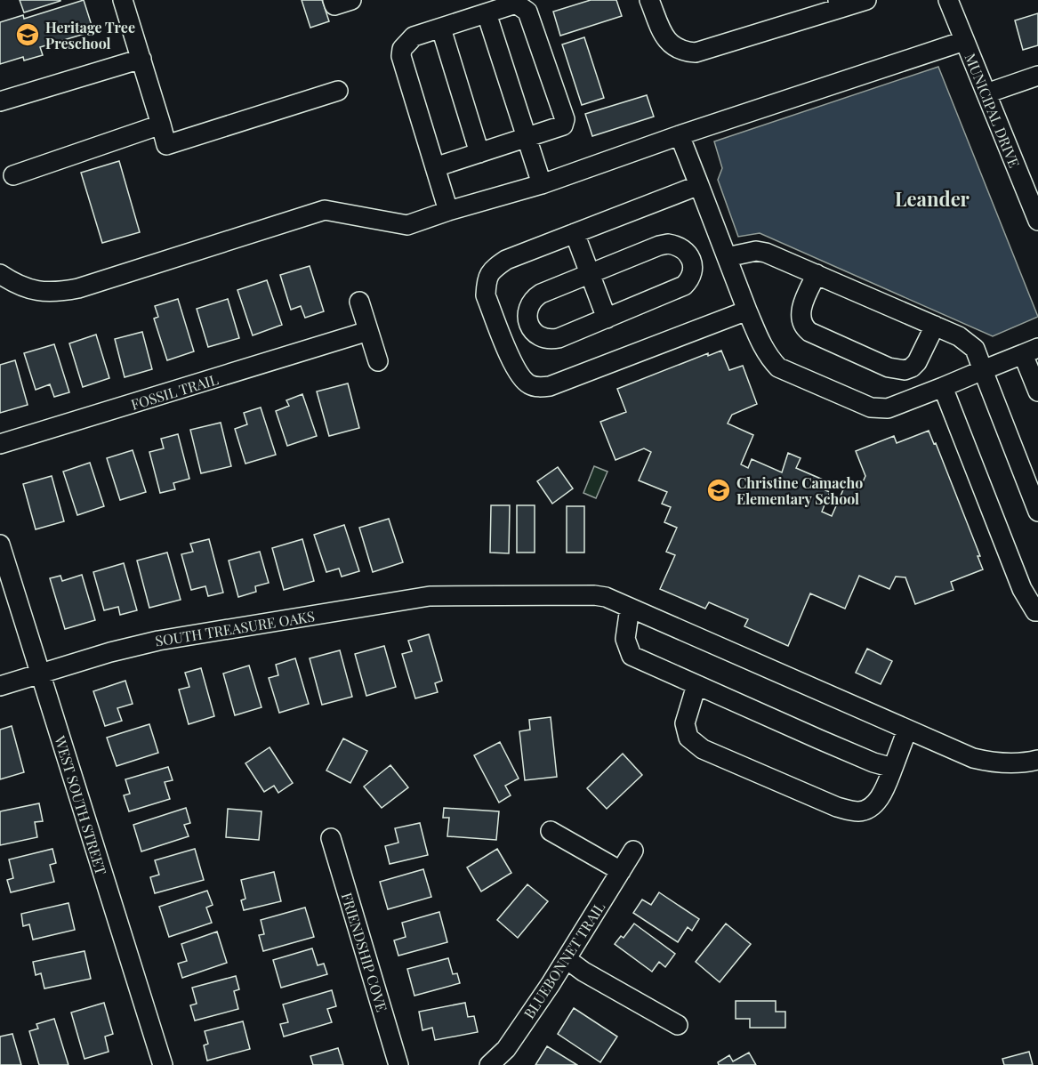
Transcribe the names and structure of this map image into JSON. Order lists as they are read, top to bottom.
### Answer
{
  "streets": {
    "street": [
      "MUNICIPAL DRIVE",
      "FOSSIL TRAIL",
      "SOUTH TREASURE OAKS",
      "WEST SOUTH STREET",
      "FRIENDSHIP COVE",
      "BLUEBONNET TRAIL"
    ]
  },
  "crossings": [
    ["SOUTH TREASURE OAKS", "WEST SOUTH STREET"]
  ],
  "districts": ["Leander"],
  "places": {
    "school or university": ["Heritage Tree Preschool", "Christine Camacho Elementary School"]
  }
}
